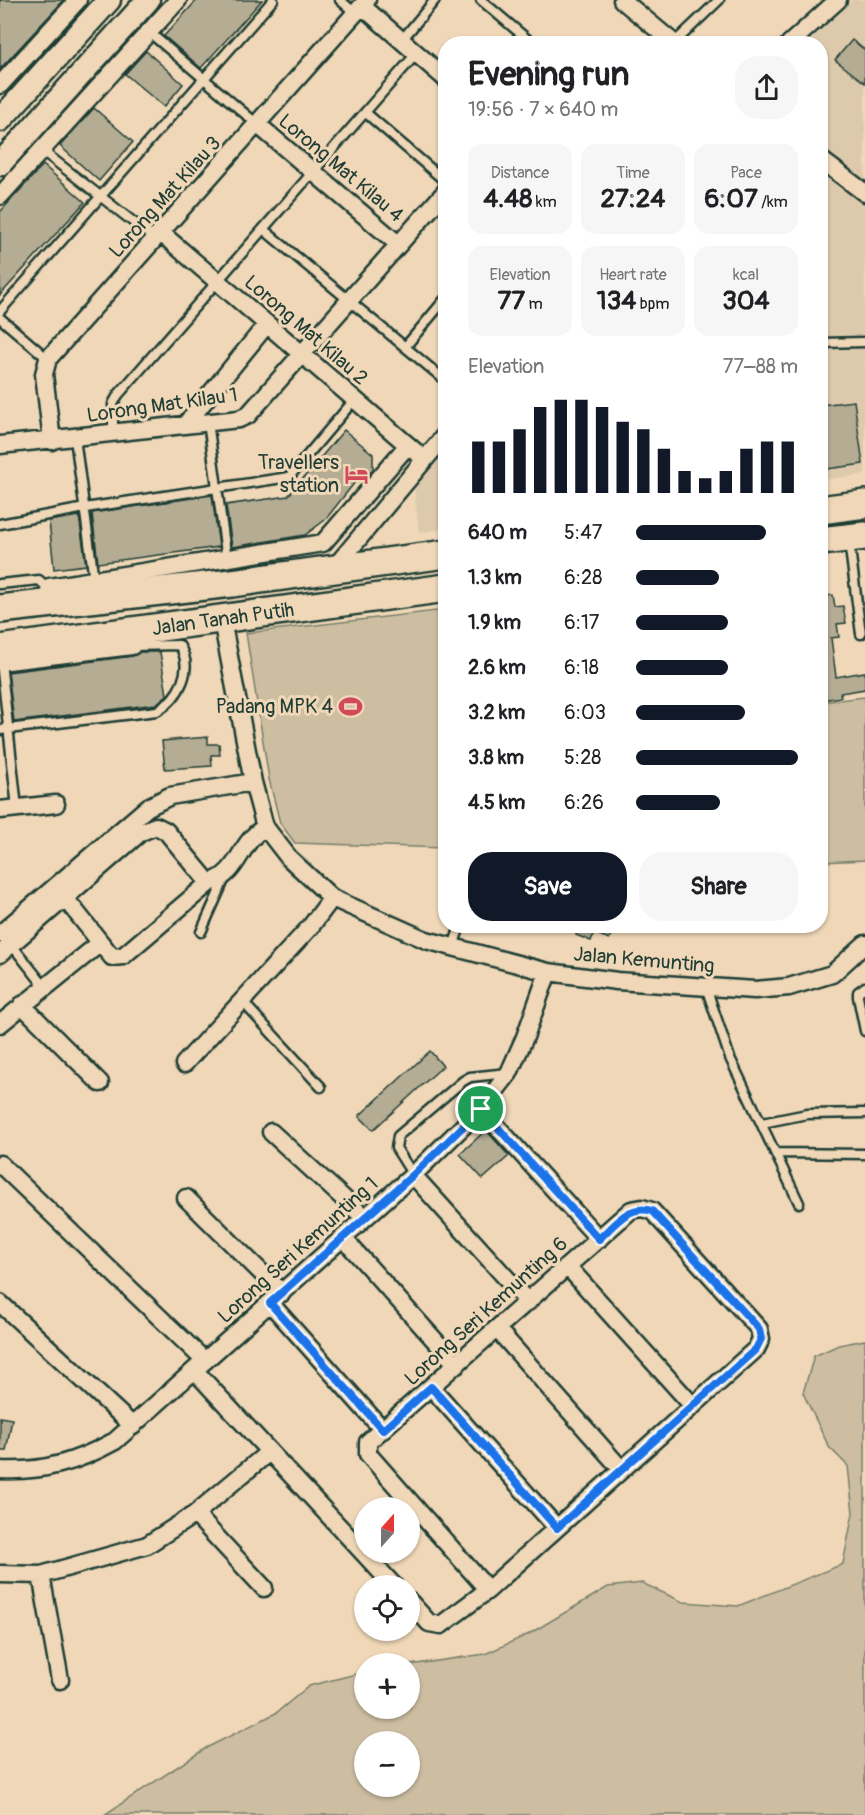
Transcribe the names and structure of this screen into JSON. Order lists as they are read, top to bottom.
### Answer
{
  "streets": {
    "highway": ["Jalan Tanah Putih"],
    "street": [
      "Lorong Mat Kilau 4",
      "Lorong Mat Kilau 3",
      "Lorong Mat Kilau 2",
      "Lorong Mat Kilau 1",
      "Jalan Kemunting",
      "Lorong Seri Kemunting 1",
      "Lorong Seri Kemunting 6"
    ]
  },
  "crossings": [
    ["Lorong Mat Kilau 4", "Lorong Mat Kilau 3"],
    ["Lorong Mat Kilau 4", "Lorong Mat Kilau 1"],
    ["Lorong Mat Kilau 3", "Lorong Mat Kilau 2"],
    ["Lorong Mat Kilau 2", "Lorong Mat Kilau 1"],
    ["Jalan Tanah Putih", "Jalan Kemunting"],
    ["Jalan Kemunting", "Lorong Seri Kemunting 1"]
  ],
  "places": {
    "hotel": ["Travellers station"],
    "sports": ["Padang MPK 4"]
  },
  "north": "top",
  "page": {
    "heading": ["Evening run", "19:56 · 7 × 640 m"],
    "stats": [
      ["Distance", "4.48 km"],
      ["Time", "27:24"],
      ["Pace", "6:07 /km"],
      ["Elevation", "77 m"],
      ["Heart rate", "134 bpm"],
      ["kcal", "304"]
    ],
    "chart": ["Elevation", "77–88 m"],
    "list": [
      {
        "name": "640 m",
        "note": "5:47"
      },
      {
        "name": "1.3 km",
        "note": "6:28"
      },
      {
        "name": "1.9 km",
        "note": "6:17"
      },
      {
        "name": "2.6 km",
        "note": "6:18"
      },
      {
        "name": "3.2 km",
        "note": "6:03"
      },
      {
        "name": "3.8 km",
        "note": "5:28"
      },
      {
        "name": "4.5 km",
        "note": "6:26"
      }
    ],
    "buttons": ["Save", "Share"],
    "map_buttons": ["+", "−"]
  }
}
